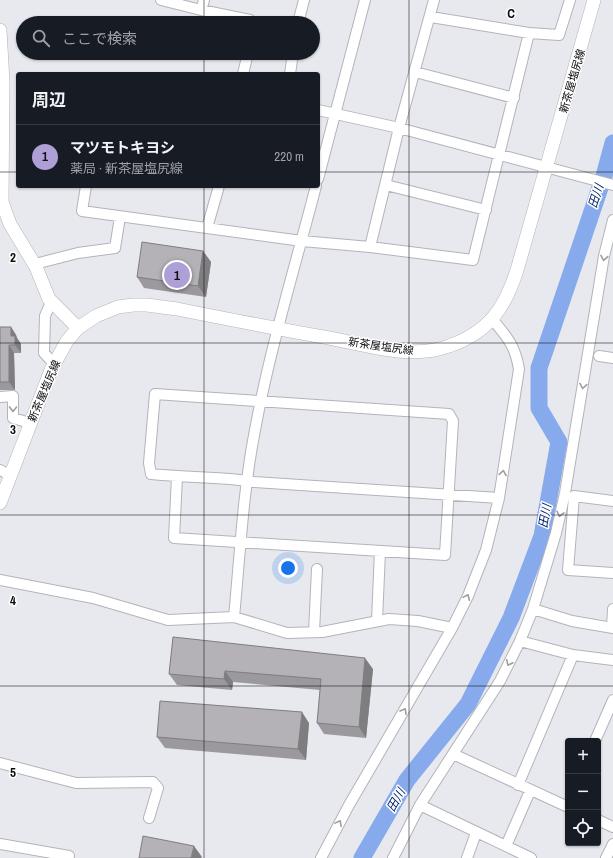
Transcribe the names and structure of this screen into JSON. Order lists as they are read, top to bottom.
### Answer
{
  "streets": {
    "main road": ["新茶屋塩尻線"]
  },
  "water": ["田川"],
  "page": {
    "search": "ここで検索",
    "heading": "周辺",
    "list": [
      {
        "mark": "1",
        "name": "マツモトキヨシ",
        "note": "薬局 · 新茶屋塩尻線",
        "value": "220 m"
      }
    ],
    "pins": "1",
    "map_buttons": ["+", "−"]
  },
  "grid": {
    "columns": ["C"],
    "rows": [
      "2",
      "3",
      "4",
      "5"
    ]
  }
}
